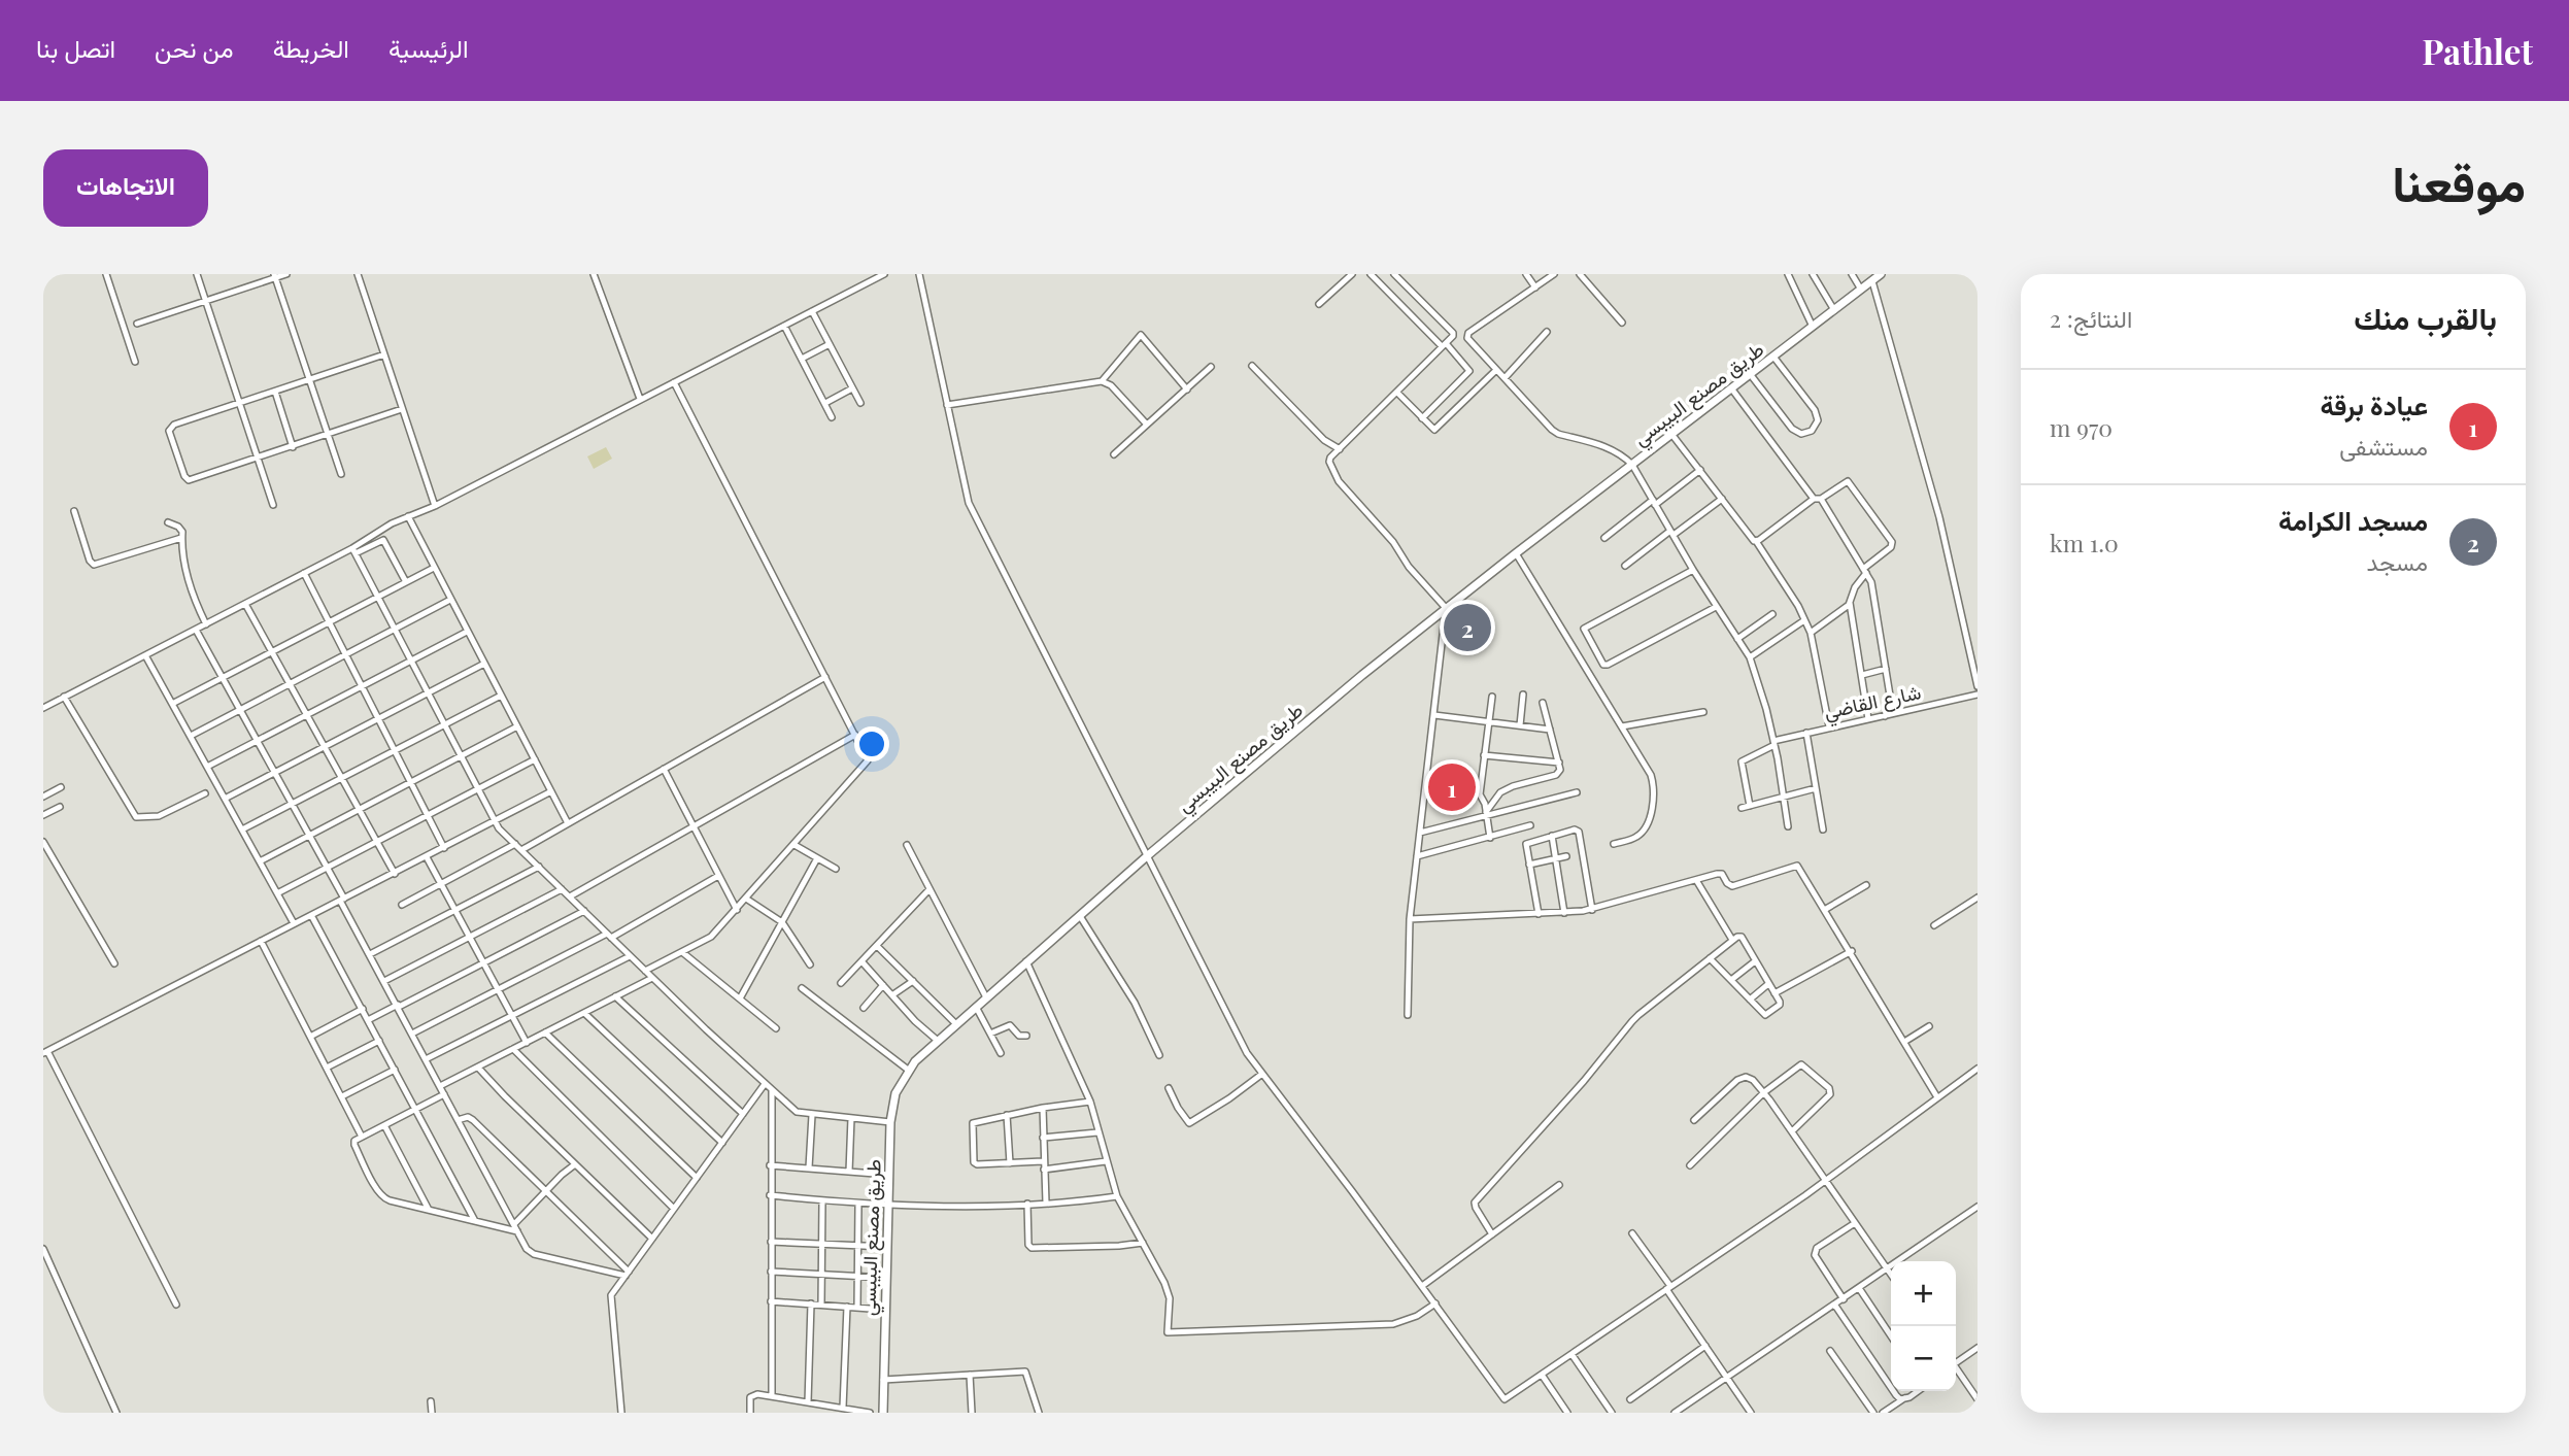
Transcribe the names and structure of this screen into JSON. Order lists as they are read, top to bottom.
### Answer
{
  "streets": {
    "main road": ["طريق مصنع البيبسي"],
    "street": ["شارع القاضي"]
  },
  "page": {
    "header": "Pathlet",
    "nav": [
      "الرئيسية",
      "الخريطة",
      "من نحن",
      "اتصل بنا"
    ],
    "title": "موقعنا",
    "buttons": "الاتجاهات",
    "heading": ["بالقرب منك", "النتائج: 2"],
    "list": [
      {
        "mark": "1",
        "name": "عيادة برقة",
        "note": "مستشفى",
        "value": "970 m"
      },
      {
        "mark": "2",
        "name": "مسجد الكرامة",
        "note": "مسجد",
        "value": "1.0 km"
      }
    ],
    "pins": ["2", "1"],
    "map_buttons": ["+", "−"]
  }
}
